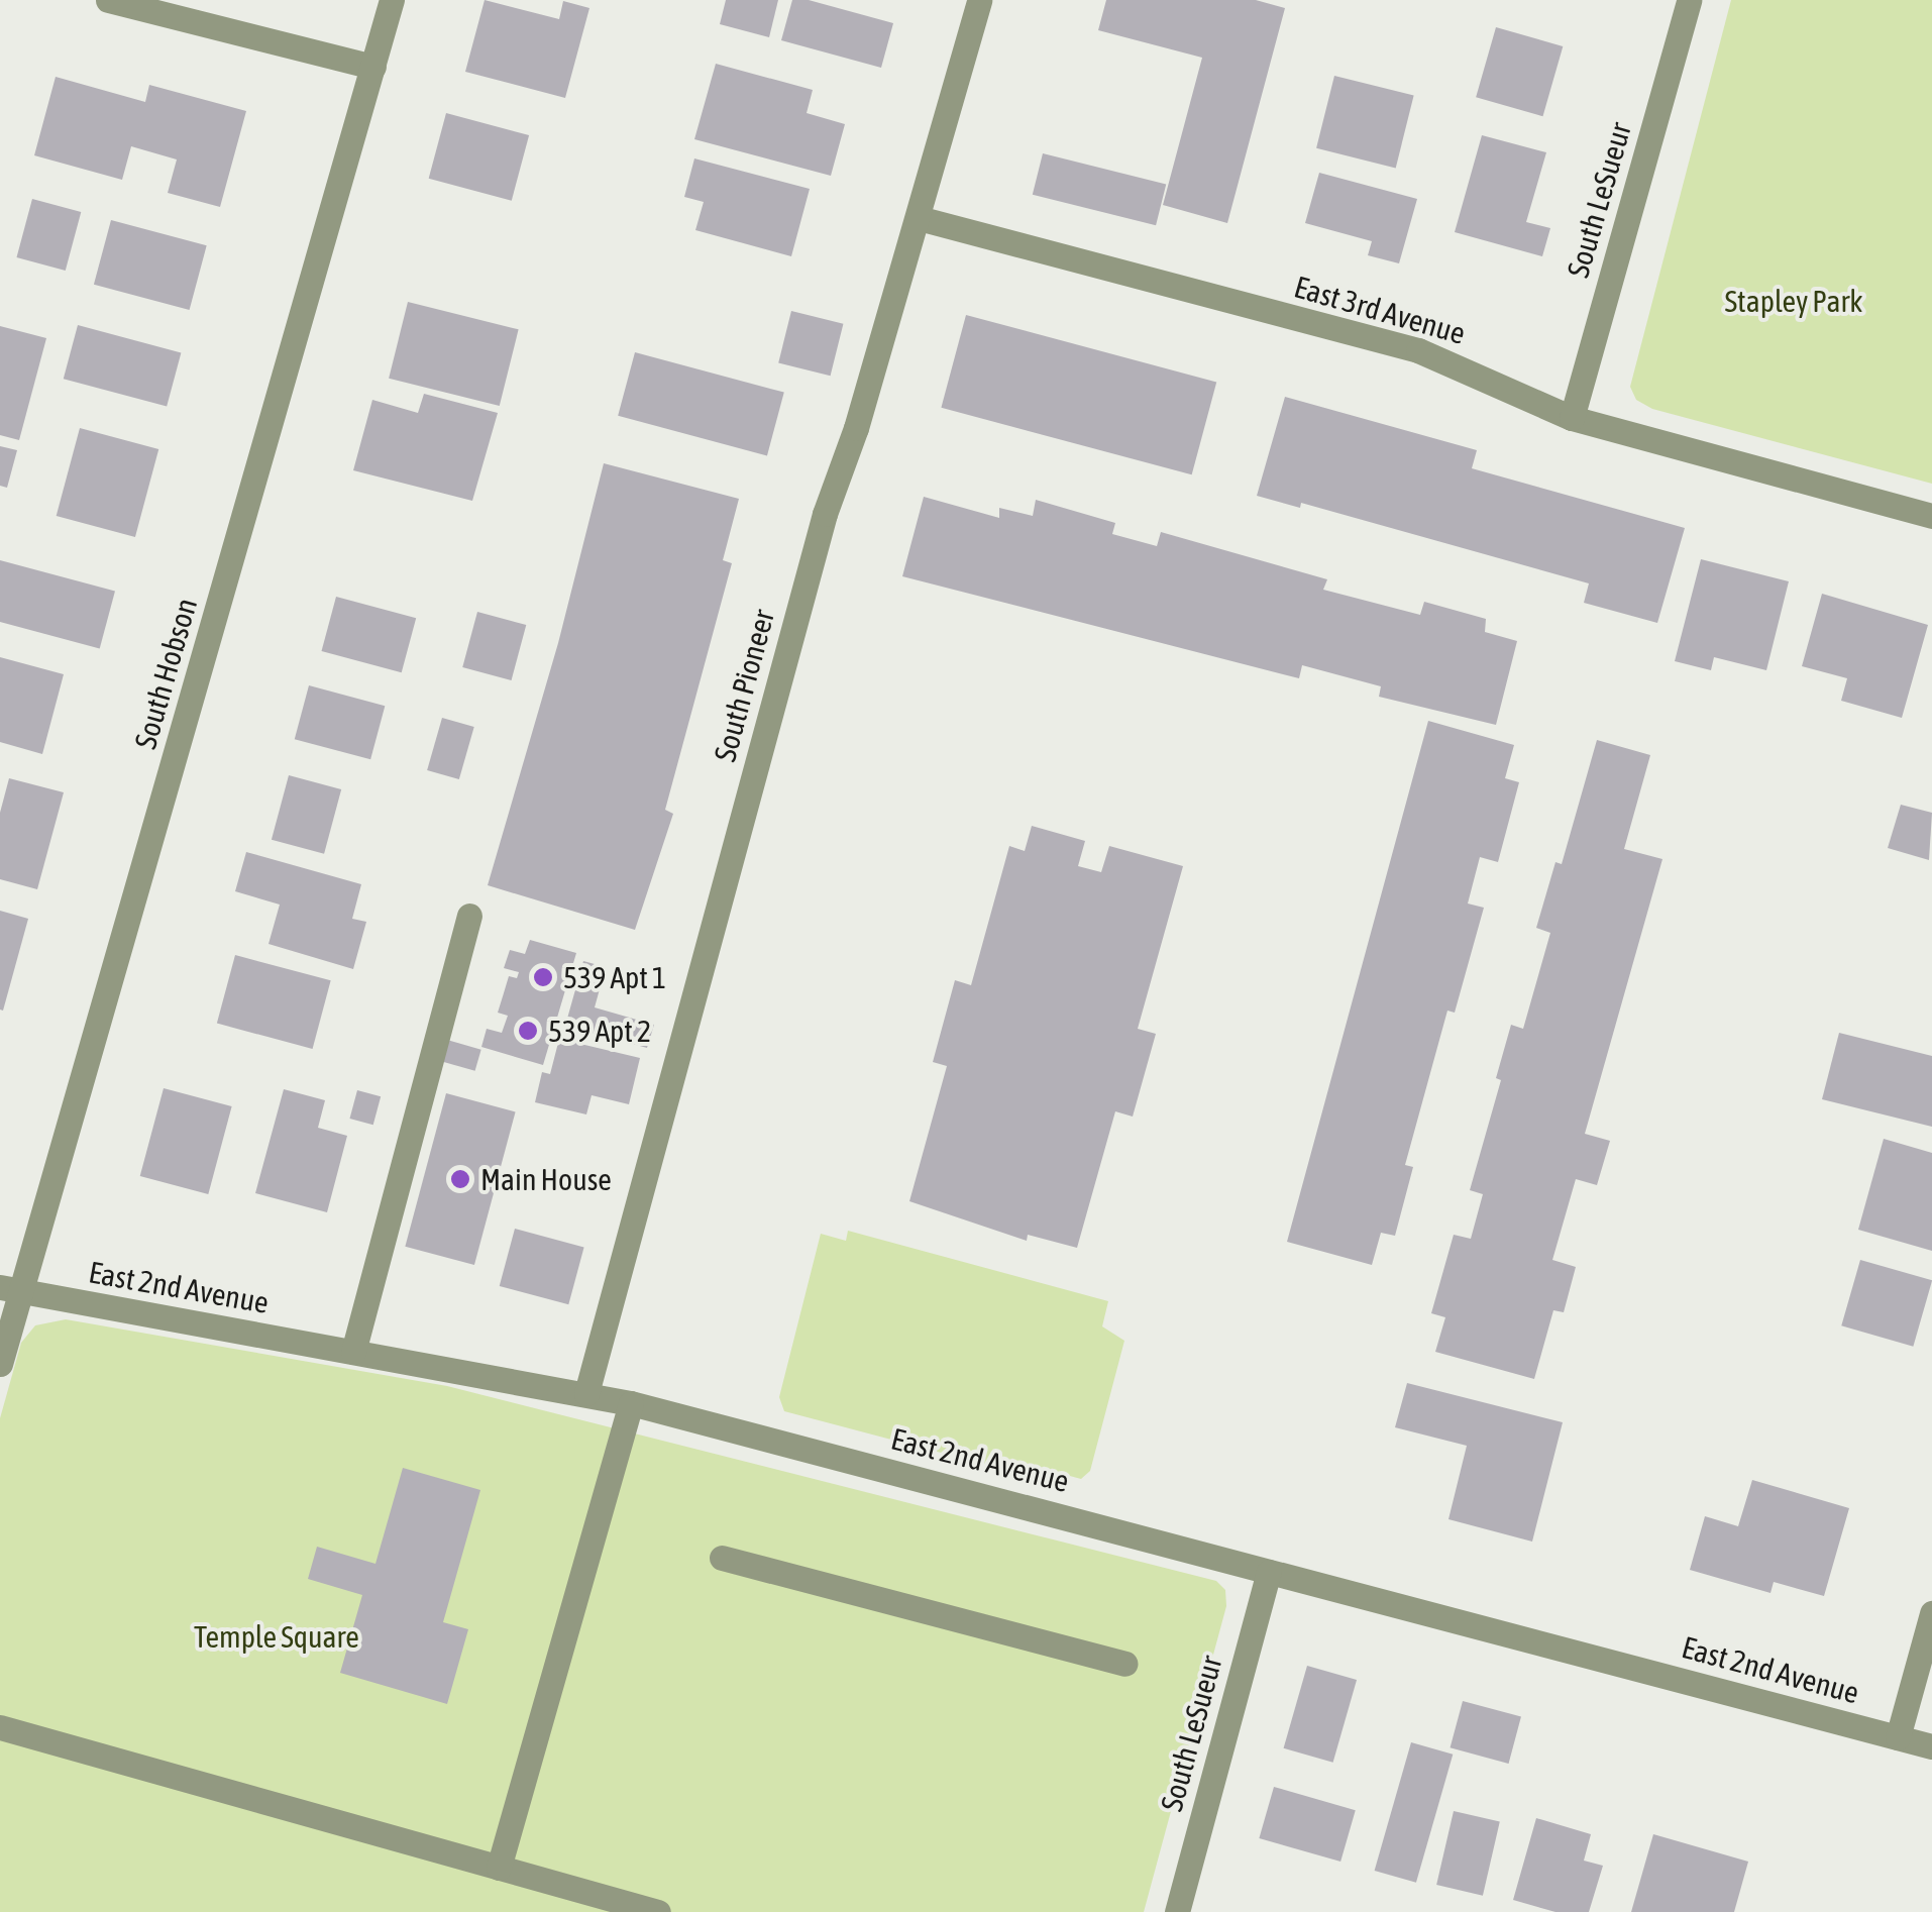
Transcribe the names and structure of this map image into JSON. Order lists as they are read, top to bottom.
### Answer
{
  "streets": {
    "street": [
      "South LeSueur",
      "East 3rd Avenue",
      "South Hobson",
      "South Pioneer",
      "East 2nd Avenue"
    ]
  },
  "crossings": [
    ["South LeSueur", "East 3rd Avenue"],
    ["South LeSueur", "East 2nd Avenue"],
    ["East 3rd Avenue", "South Pioneer"],
    ["South Hobson", "East 2nd Avenue"],
    ["South Pioneer", "East 2nd Avenue"]
  ],
  "parks": ["Stapley Park", "Temple Square"],
  "places": ["539 Apt 1", "539 Apt 2", "Main House"]
}
